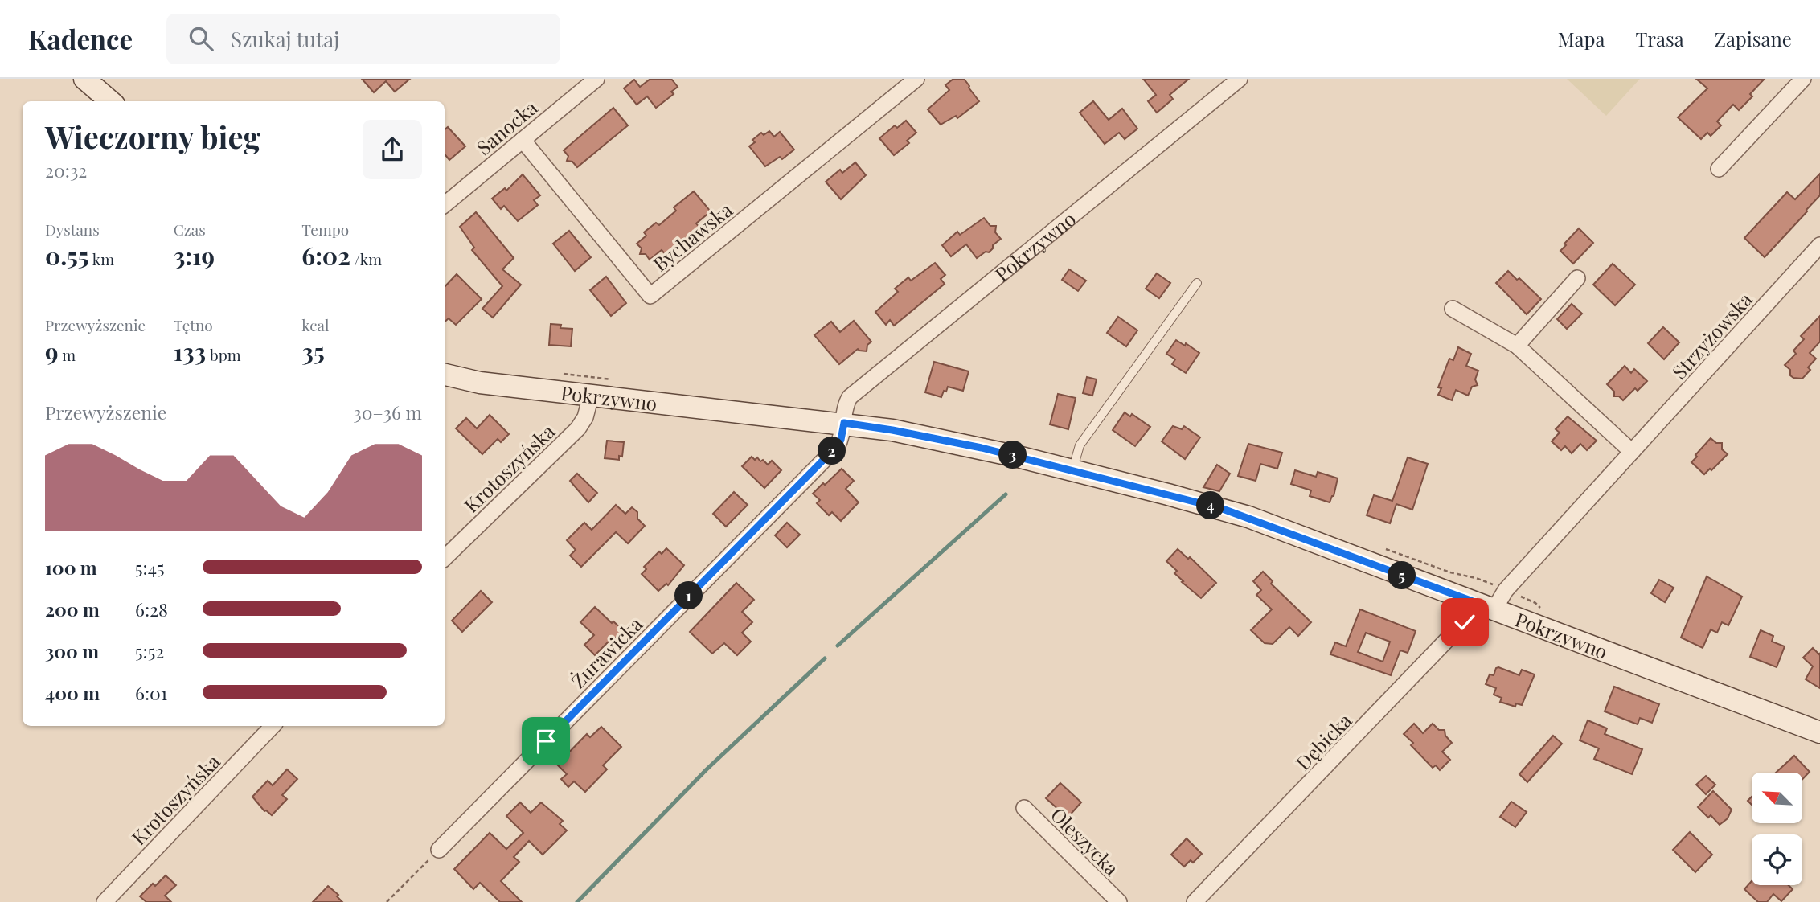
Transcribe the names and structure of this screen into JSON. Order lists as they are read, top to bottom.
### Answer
{
  "streets": {
    "street": [
      "Sanocka",
      "Bychawska",
      "Pokrzywno",
      "Strzyżowska",
      "Krotoszyńska",
      "Żurawicka",
      "Dębicka",
      "Oleszycka"
    ]
  },
  "crossings": [
    ["Sanocka", "Bychawska"],
    ["Pokrzywno", "Strzyżowska"],
    ["Pokrzywno", "Krotoszyńska"],
    ["Pokrzywno", "Żurawicka"],
    ["Pokrzywno", "Dębicka"]
  ],
  "north": "top left",
  "page": {
    "header": "Kadence",
    "search": "Szukaj tutaj",
    "nav": ["Mapa", "Trasa", "Zapisane"],
    "heading": ["Wieczorny bieg", "20:32"],
    "stats": [
      ["Dystans", "0.55 km"],
      ["Czas", "3:19"],
      ["Tempo", "6:02 /km"],
      ["Przewyższenie", "9 m"],
      ["Tętno", "133 bpm"],
      ["kcal", "35"]
    ],
    "chart": ["Przewyższenie", "30–36 m"],
    "pins": [
      "2",
      "3",
      "4",
      "5",
      "1"
    ],
    "list": [
      {
        "name": "100 m",
        "note": "5:45"
      },
      {
        "name": "200 m",
        "note": "6:28"
      },
      {
        "name": "300 m",
        "note": "5:52"
      },
      {
        "name": "400 m",
        "note": "6:01"
      }
    ]
  }
}
